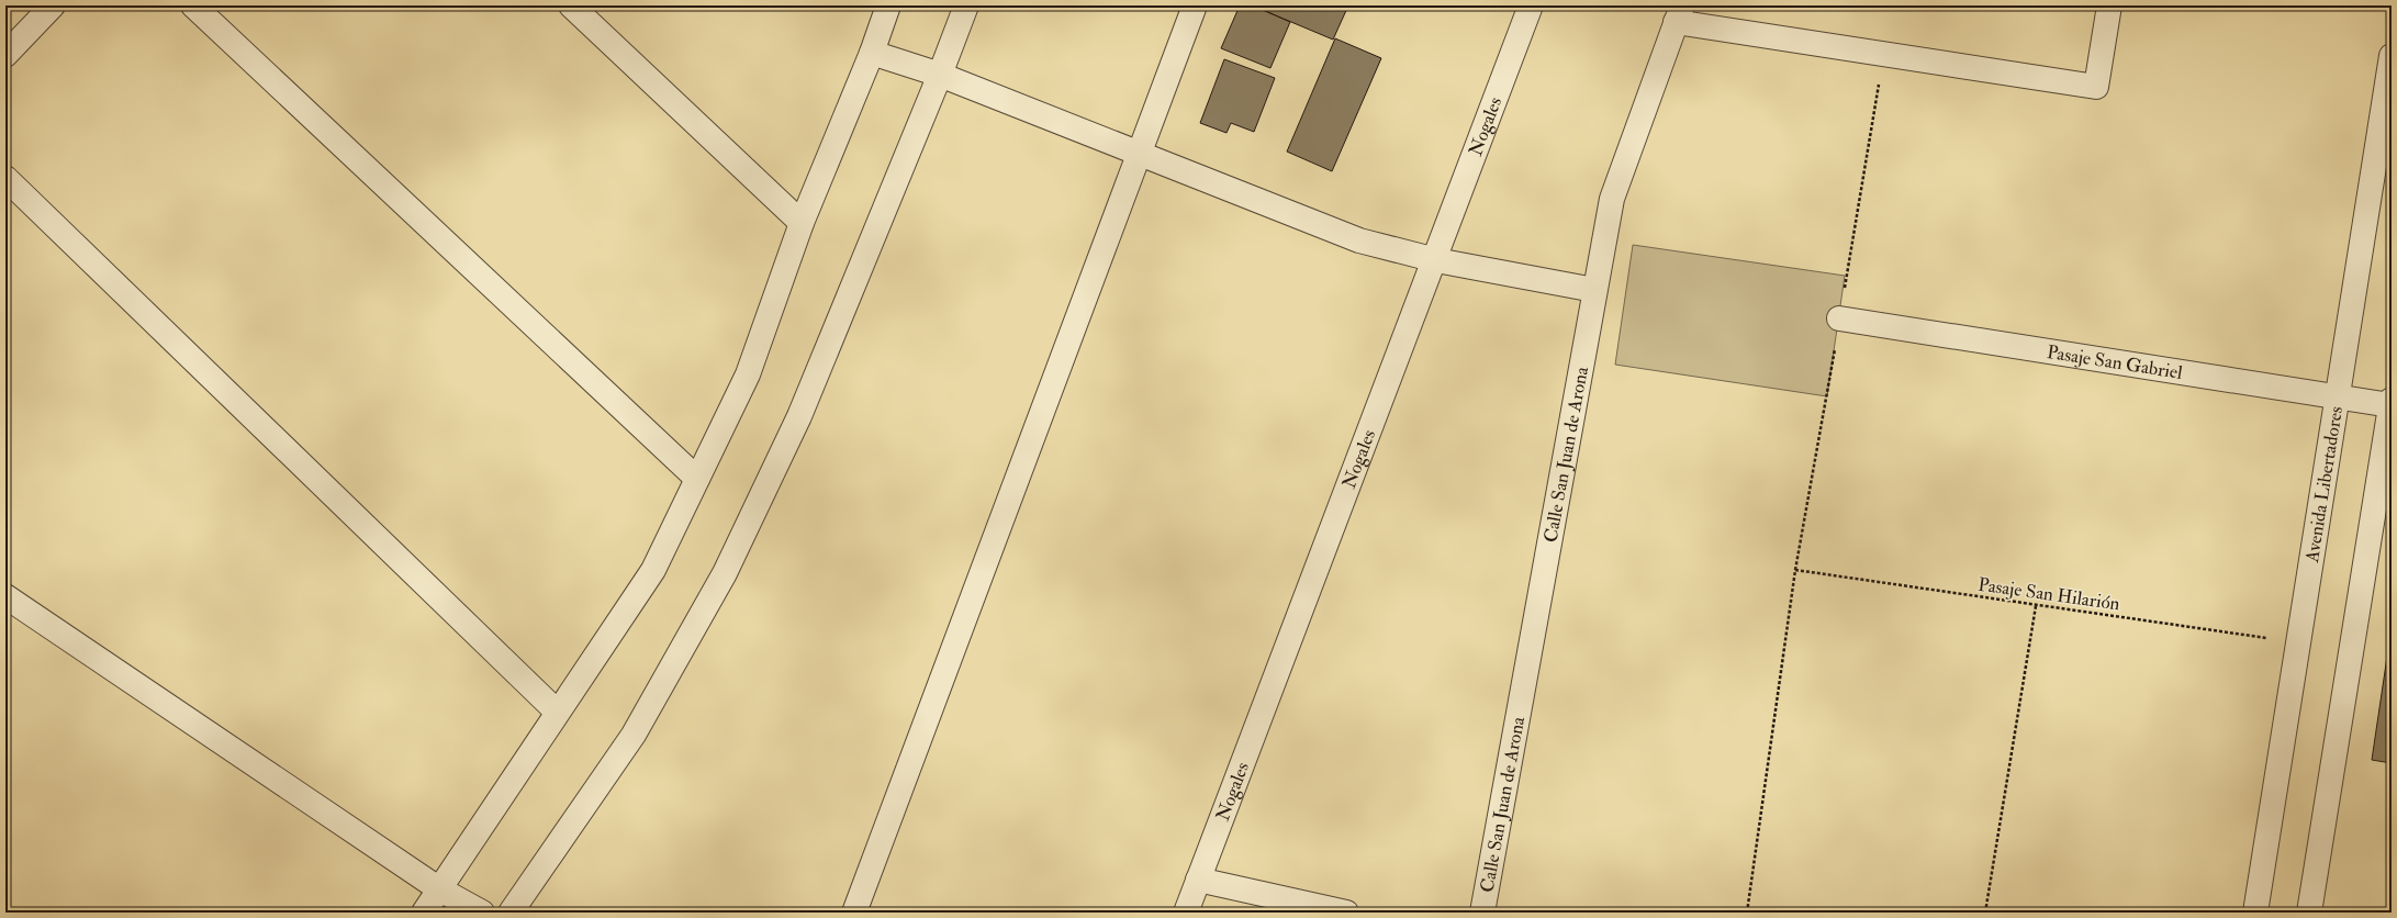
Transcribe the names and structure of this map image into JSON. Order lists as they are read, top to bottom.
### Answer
{
  "streets": {
    "street": [
      "Nogales",
      "Pasaje San Gabriel",
      "Calle San Juan de Arona",
      "Avenida Libertadores"
    ],
    "path": ["Pasaje San Hilarión"]
  },
  "crossings": [
    ["Pasaje San Gabriel", "Avenida Libertadores"],
    ["Avenida Libertadores", "Pasaje San Hilarión"]
  ]
}
